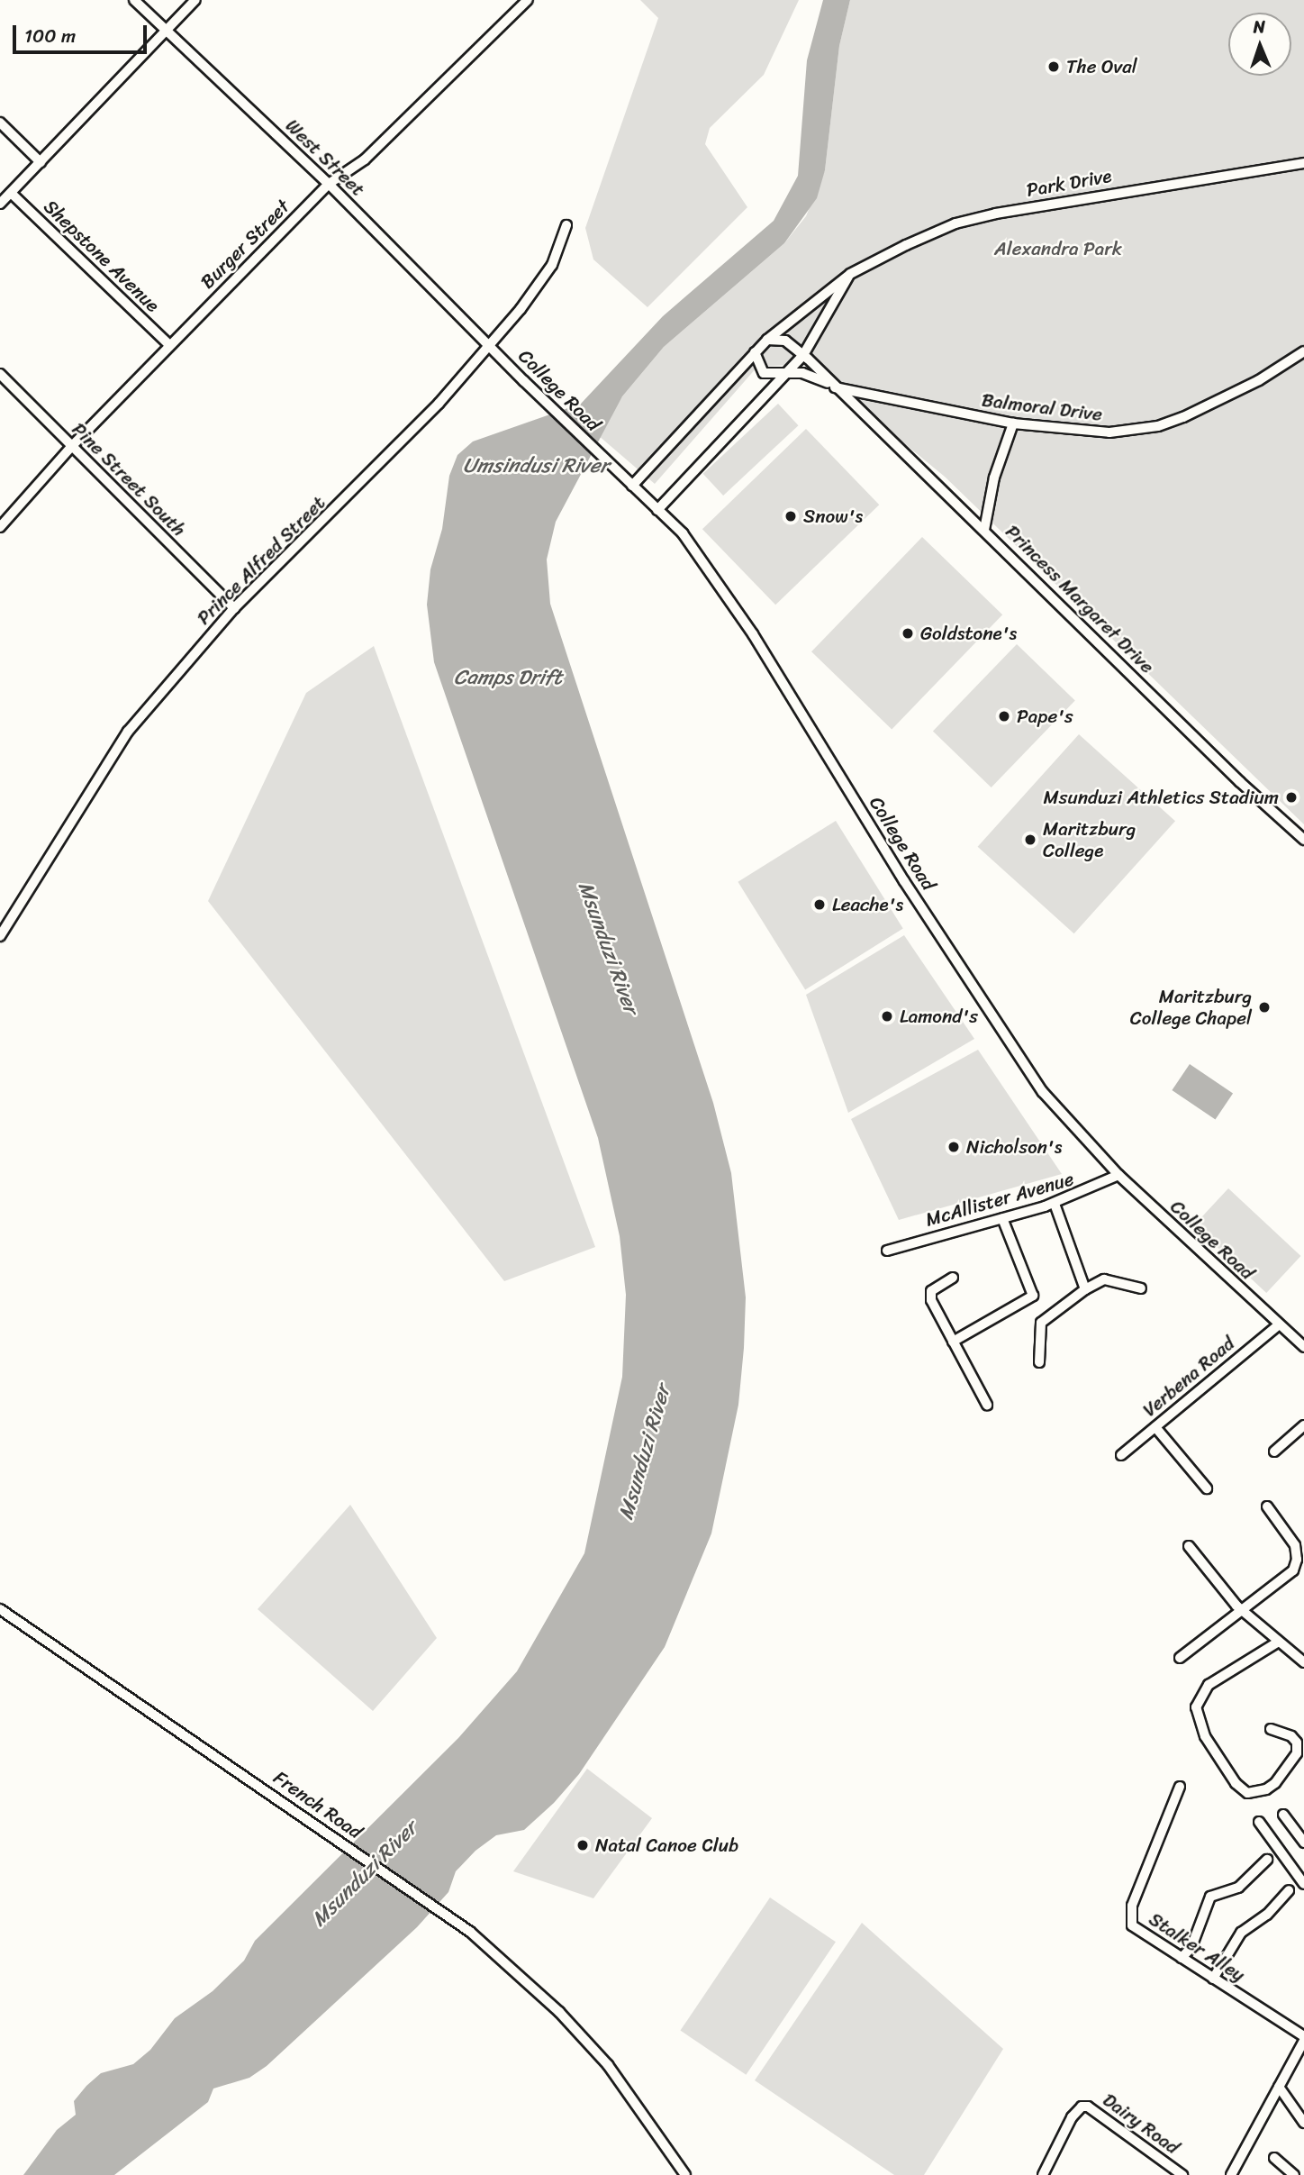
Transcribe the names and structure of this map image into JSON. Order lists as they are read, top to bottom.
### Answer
{
  "streets": {
    "street": [
      "West Street",
      "Park Drive",
      "Burger Street",
      "Shepstone Avenue",
      "College Road",
      "Balmoral Drive",
      "Pine Street South",
      "Prince Alfred Street",
      "Princess Margaret Drive",
      "McAllister Avenue",
      "Verbena Road",
      "French Road",
      "Stalker Alley",
      "Dairy Road"
    ]
  },
  "crossings": [
    ["West Street", "Burger Street"],
    ["West Street", "College Road"],
    ["West Street", "Prince Alfred Street"],
    ["Park Drive", "College Road"],
    ["Park Drive", "Princess Margaret Drive"],
    ["Burger Street", "Shepstone Avenue"],
    ["Burger Street", "Pine Street South"],
    ["College Road", "Prince Alfred Street"],
    ["College Road", "McAllister Avenue"],
    ["College Road", "Verbena Road"],
    ["Balmoral Drive", "Princess Margaret Drive"],
    ["Pine Street South", "Prince Alfred Street"]
  ],
  "water": ["Umsindusi River", "Camps Drift", "Msunduzi River"],
  "parks": ["Alexandra Park"],
  "places": [
    "The Oval",
    "Snow's",
    "Goldstone's",
    "Pape's",
    "Msunduzi Athletics Stadium",
    "Maritzburg College",
    "Leache's",
    "Maritzburg College Chapel",
    "Lamond's",
    "Nicholson's",
    "Natal Canoe Club"
  ],
  "scale_bar": "100 m",
  "north": "top"
}
